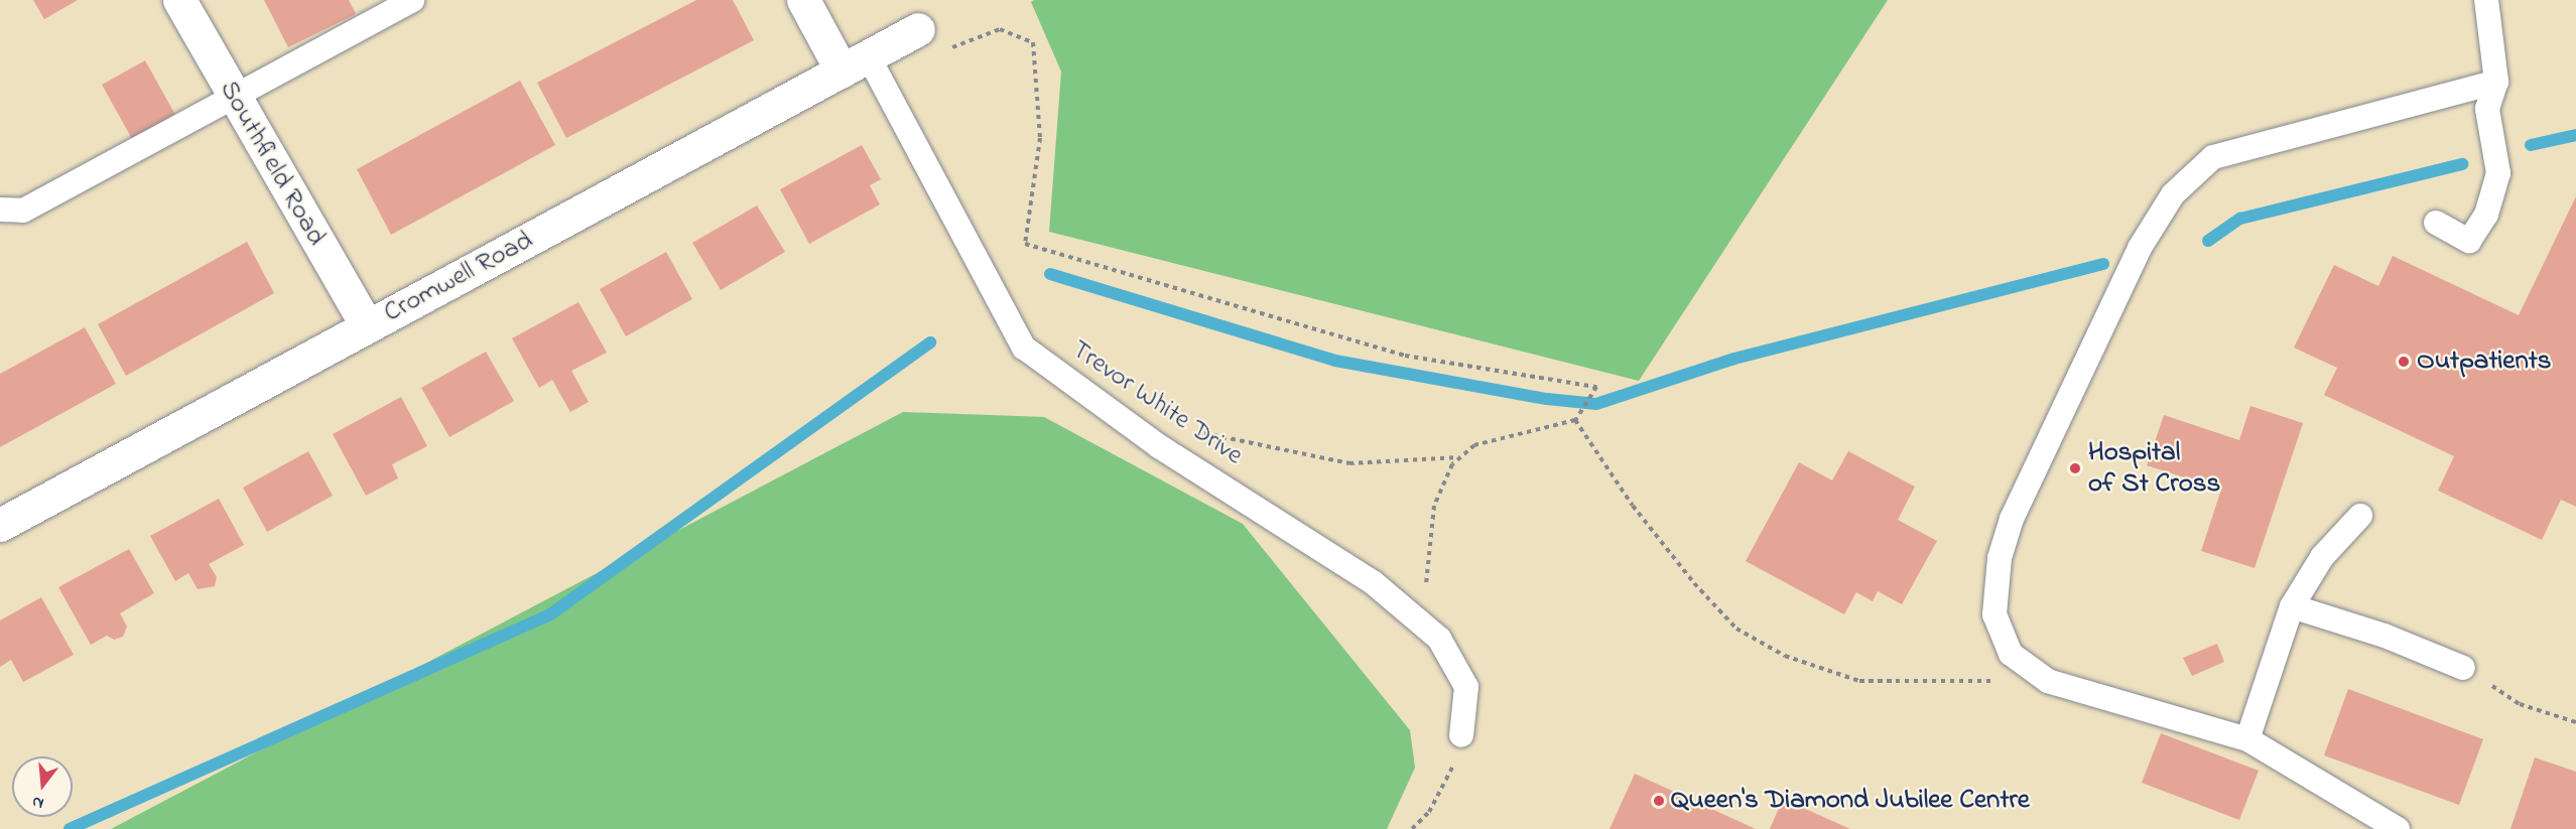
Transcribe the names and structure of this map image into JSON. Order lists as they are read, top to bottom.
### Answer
{
  "streets": {
    "street": ["Southfield Road", "Cromwell Road"],
    "lane": ["Trevor White Drive"]
  },
  "crossings": [
    ["Southfield Road", "Cromwell Road"],
    ["Cromwell Road", "Trevor White Drive"]
  ],
  "places": ["Outpatients", "Hospital of St Cross", "Queen's Diamond Jubilee Centre"],
  "north": "bottom"
}
